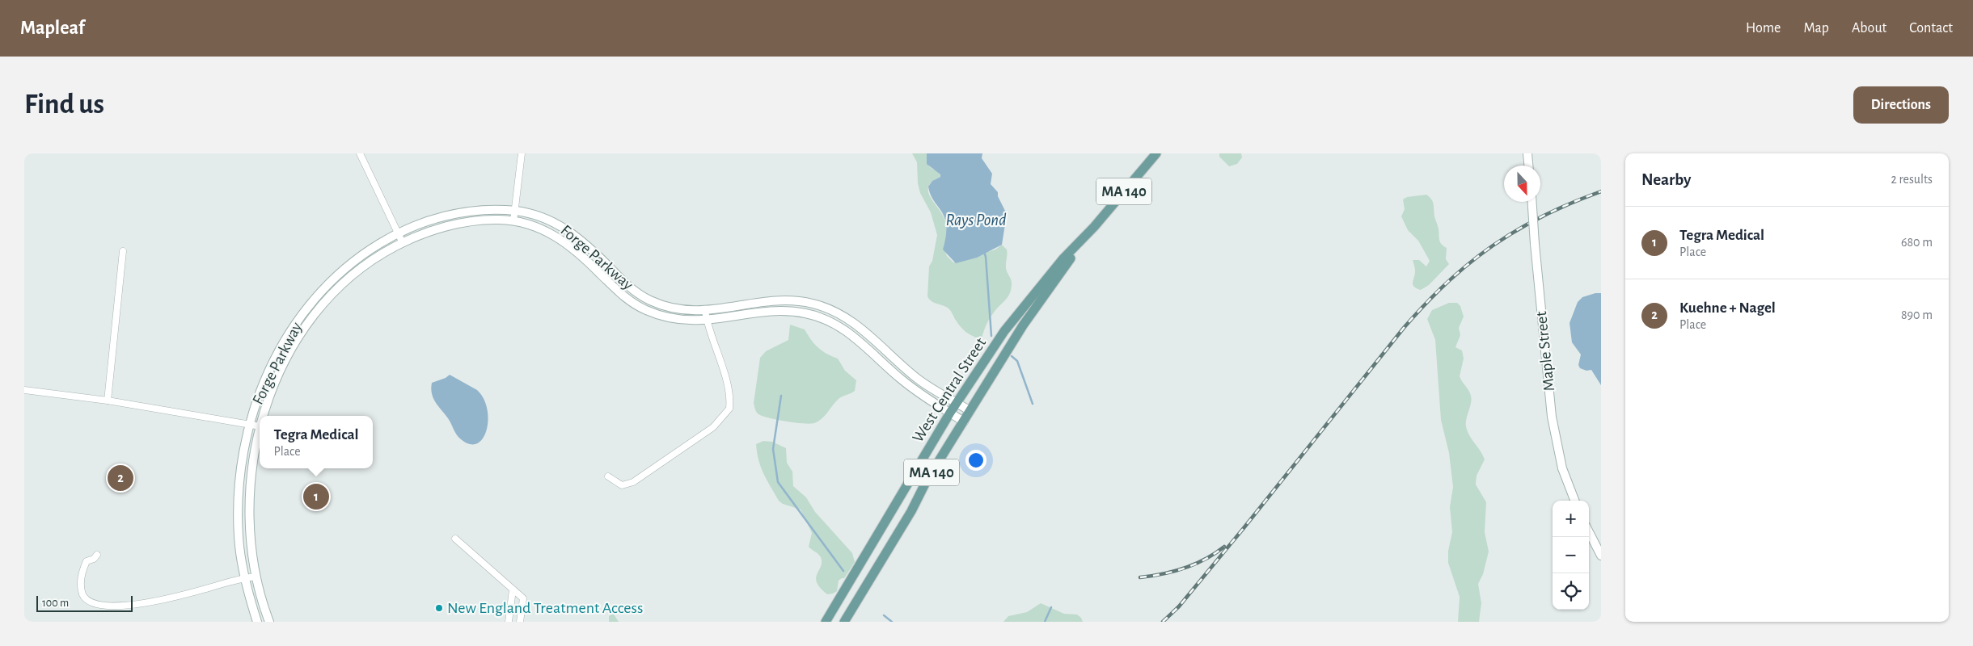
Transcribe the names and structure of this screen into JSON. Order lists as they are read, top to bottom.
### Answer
{
  "streets": {
    "main road": ["MA 140", "West Central Street"],
    "street": ["Forge Parkway", "Maple Street"]
  },
  "crossings": [
    ["Forge Parkway", "West Central Street"]
  ],
  "water": ["Rays Pond"],
  "places": ["New England Treatment Access"],
  "scale_bar": "100 m",
  "north": "bottom",
  "page": {
    "header": "Mapleaf",
    "nav": [
      "Home",
      "Map",
      "About",
      "Contact"
    ],
    "buttons": "Directions",
    "title": "Find us",
    "heading": ["Nearby", "2 results"],
    "list": [
      {
        "mark": "1",
        "name": "Tegra Medical",
        "note": "Place",
        "value": "680 m"
      },
      {
        "mark": "2",
        "name": "Kuehne + Nagel",
        "note": "Place",
        "value": "890 m"
      }
    ],
    "popup": ["Tegra Medical", "Place"],
    "pins": ["2", "1"],
    "map_buttons": ["+", "−"],
    "scale": "100 m"
  }
}
